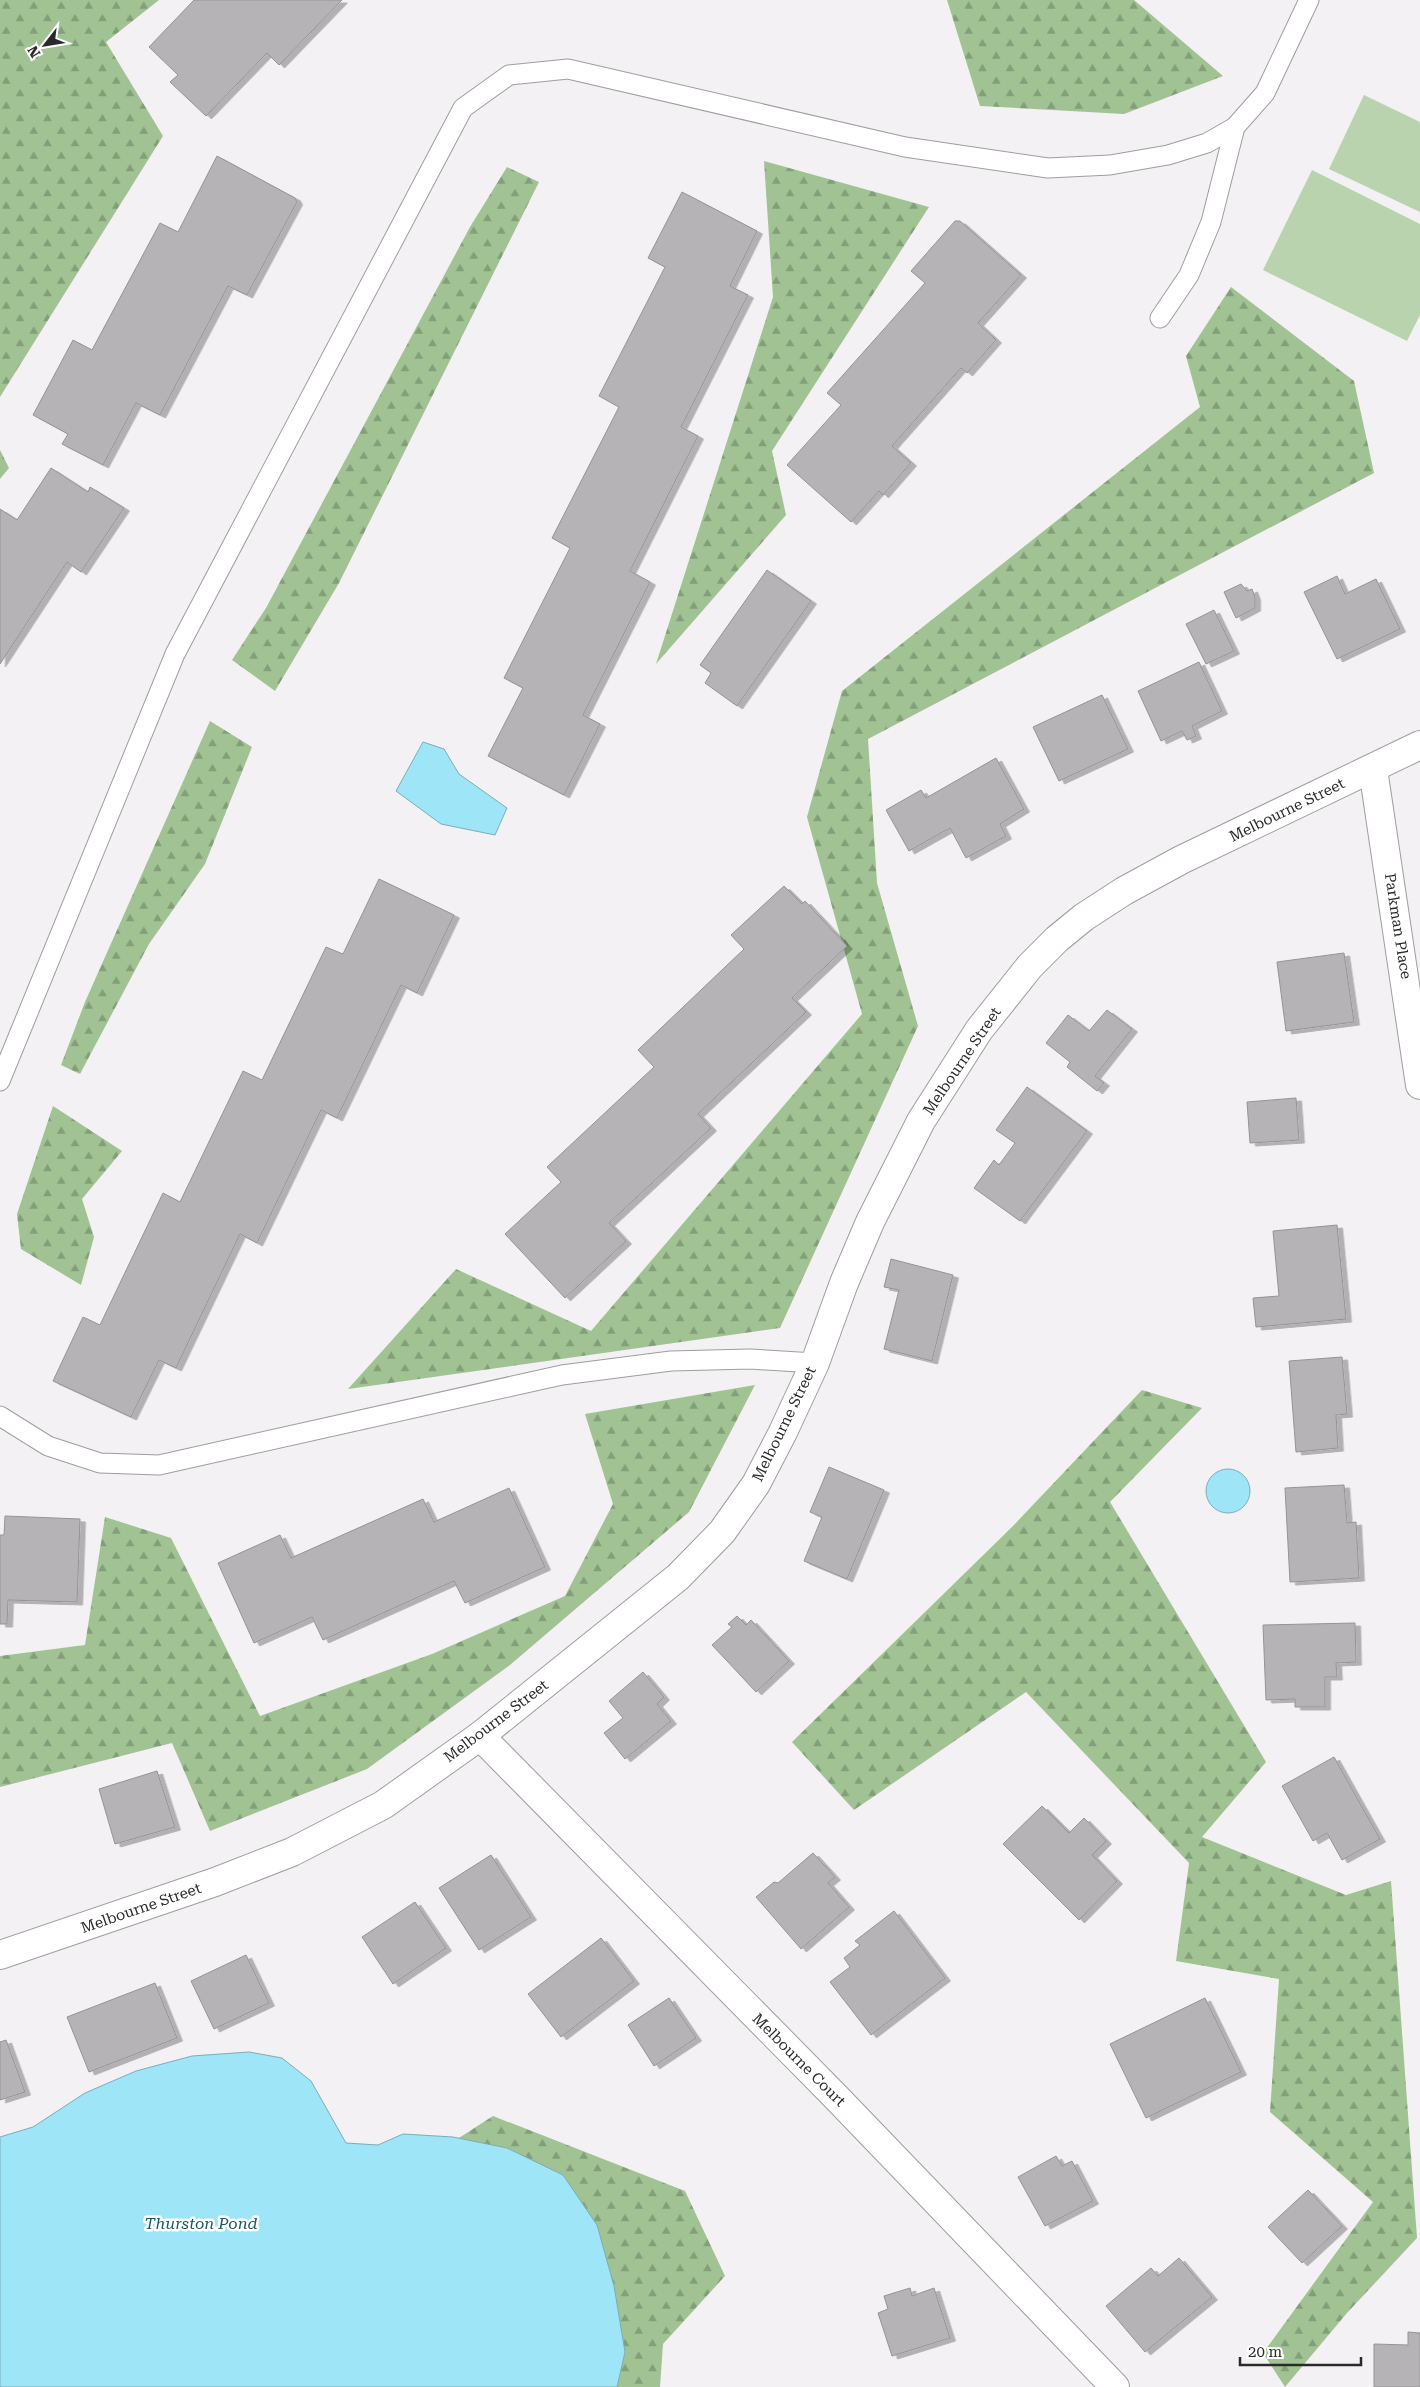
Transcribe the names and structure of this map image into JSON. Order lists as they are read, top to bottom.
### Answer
{
  "streets": {
    "street": ["Melbourne Street", "Parkman Place", "Melbourne Court"]
  },
  "crossings": [
    ["Melbourne Street", "Parkman Place"],
    ["Melbourne Street", "Melbourne Court"]
  ],
  "water": ["Thurston Pond"],
  "scale_bar": "20 m",
  "north": "bottom left"
}
